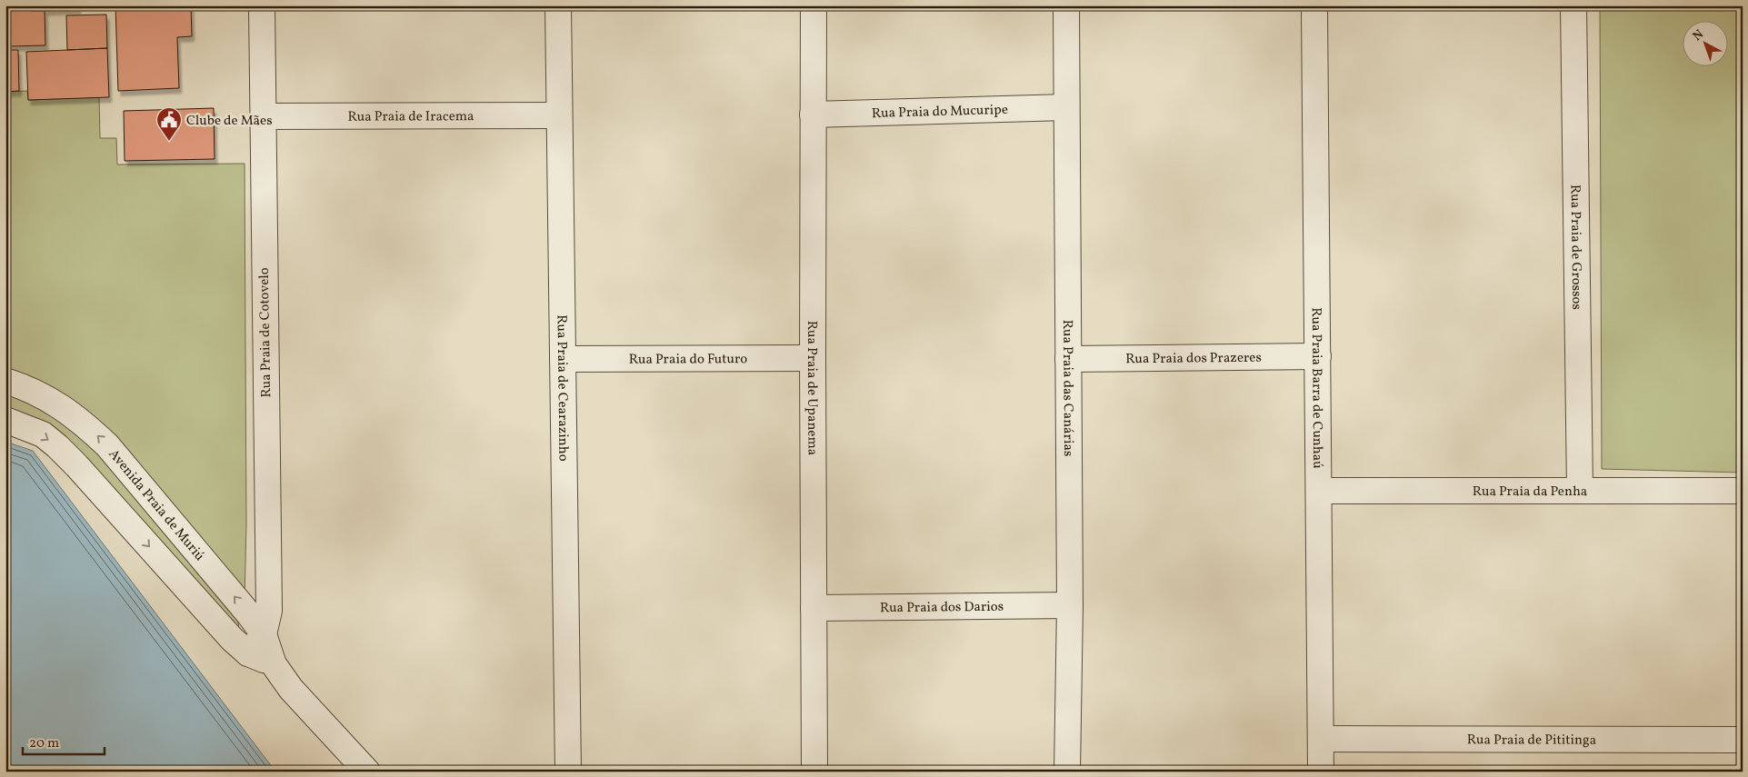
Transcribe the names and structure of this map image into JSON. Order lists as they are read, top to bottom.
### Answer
{
  "streets": {
    "street": [
      "Rua Praia do Mucuripe",
      "Rua Praia de Iracema",
      "Rua Praia de Grossos",
      "Rua Praia de Cotovelo",
      "Rua Praia dos Prazeres",
      "Rua Praia do Futuro",
      "Rua Praia de Cearazinho",
      "Rua Praia de Upanema",
      "Rua Praia das Canárias",
      "Rua Praia Barra de Cunhaú",
      "Rua Praia da Penha",
      "Avenida Praia de Muriú",
      "Rua Praia dos Darios",
      "Rua Praia de Pititinga"
    ]
  },
  "crossings": [
    ["Rua Praia do Mucuripe", "Rua Praia de Upanema"],
    ["Rua Praia do Mucuripe", "Rua Praia das Canárias"],
    ["Rua Praia de Iracema", "Rua Praia de Cotovelo"],
    ["Rua Praia de Iracema", "Rua Praia de Cearazinho"],
    ["Rua Praia de Grossos", "Rua Praia da Penha"],
    ["Rua Praia de Cotovelo", "Avenida Praia de Muriú"],
    ["Rua Praia dos Prazeres", "Rua Praia das Canárias"],
    ["Rua Praia dos Prazeres", "Rua Praia Barra de Cunhaú"],
    ["Rua Praia do Futuro", "Rua Praia de Cearazinho"],
    ["Rua Praia do Futuro", "Rua Praia de Upanema"],
    ["Rua Praia de Upanema", "Rua Praia dos Darios"],
    ["Rua Praia das Canárias", "Rua Praia dos Darios"],
    ["Rua Praia Barra de Cunhaú", "Rua Praia da Penha"],
    ["Rua Praia Barra de Cunhaú", "Rua Praia de Pititinga"]
  ],
  "places": {
    "public building": ["Clube de Mães"]
  },
  "scale_bar": "20 m",
  "north": "top left"
}
